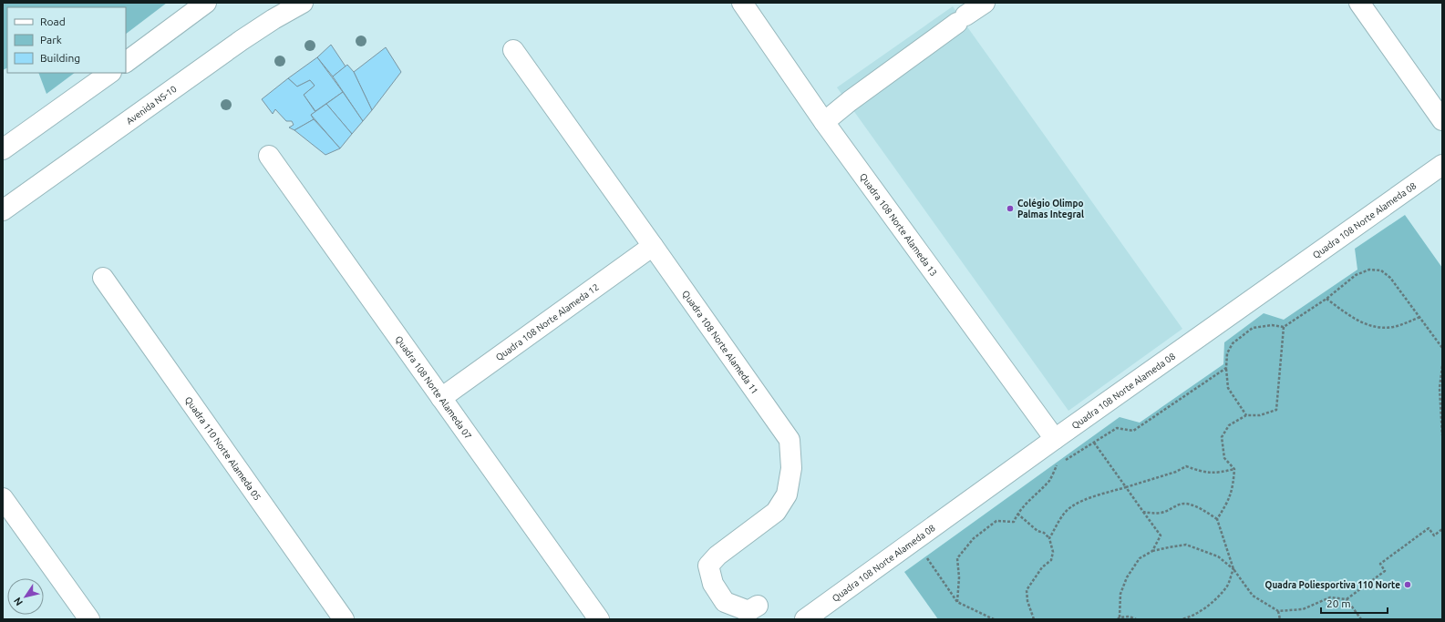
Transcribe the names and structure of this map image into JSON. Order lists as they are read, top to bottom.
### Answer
{
  "streets": {
    "street": [
      "Avenida NS-10",
      "Quadra 108 Norte Alameda 08",
      "Quadra 108 Norte Alameda 13",
      "Quadra 108 Norte Alameda 12",
      "Quadra 108 Norte Alameda 11",
      "Quadra 108 Norte Alameda 07",
      "Quadra 110 Norte Alameda 05"
    ]
  },
  "crossings": [
    ["Quadra 108 Norte Alameda 08", "Quadra 108 Norte Alameda 13"],
    ["Quadra 108 Norte Alameda 12", "Quadra 108 Norte Alameda 11"],
    ["Quadra 108 Norte Alameda 12", "Quadra 108 Norte Alameda 07"]
  ],
  "places": ["Colégio Olimpo Palmas Integral", "Quadra Poliesportiva 110 Norte"],
  "legend": ["Road", "Park", "Building"],
  "scale_bar": "20 m",
  "north": "bottom left"
}
